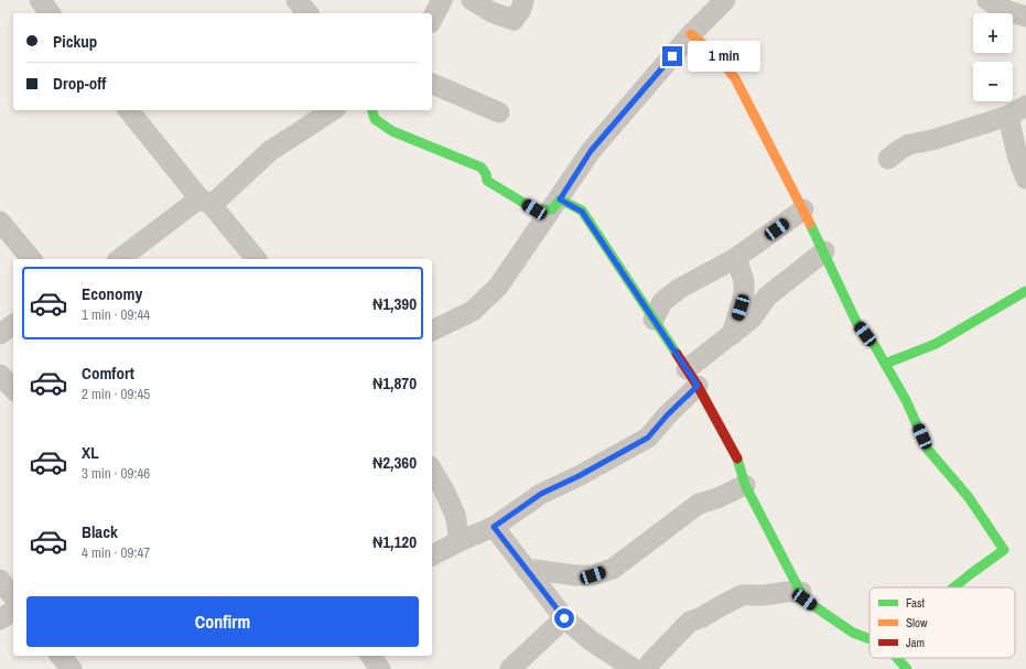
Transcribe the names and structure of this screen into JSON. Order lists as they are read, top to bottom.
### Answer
{
  "legend": ["Fast", "Slow", "Jam"],
  "page": {
    "map_buttons": ["+", "−"],
    "banner": ["Pickup", "Drop-off"],
    "bubble": "1 min",
    "list": [
      {
        "name": "Economy",
        "note": "1 min · 09:44",
        "value": "₦1,390"
      },
      {
        "name": "Comfort",
        "note": "2 min · 09:45",
        "value": "₦1,870"
      },
      {
        "name": "XL",
        "note": "3 min · 09:46",
        "value": "₦2,360"
      },
      {
        "name": "Black",
        "note": "4 min · 09:47",
        "value": "₦1,120"
      }
    ],
    "buttons": "Confirm"
  }
}
